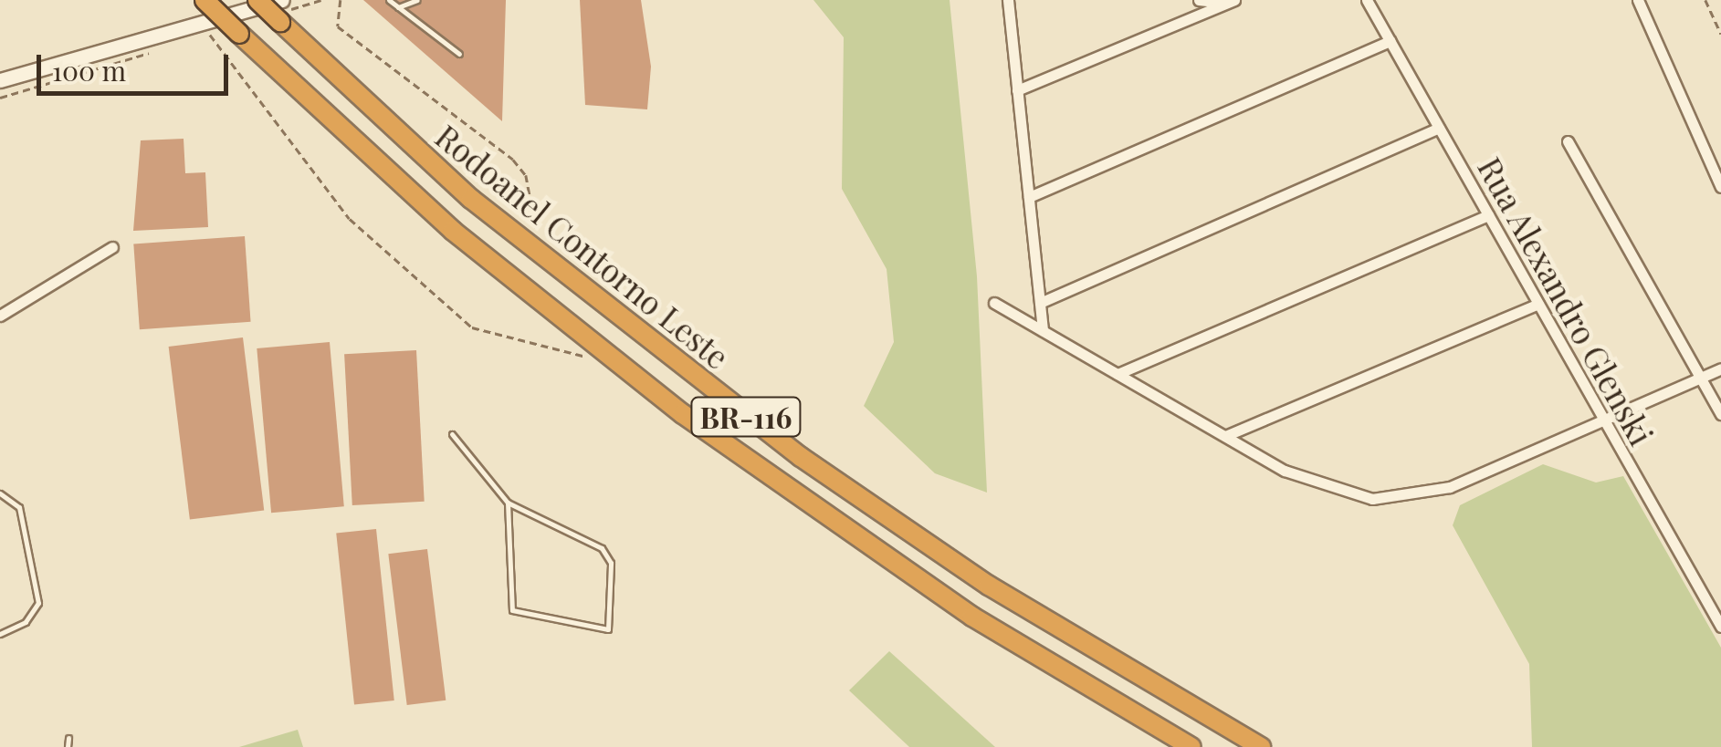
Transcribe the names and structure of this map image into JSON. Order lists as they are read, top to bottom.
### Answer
{
  "streets": {
    "highway": ["Rodoanel Contorno Leste", "BR-116"],
    "street": ["Rua Alexandro Glenski"]
  },
  "scale_bar": "100 m"
}
